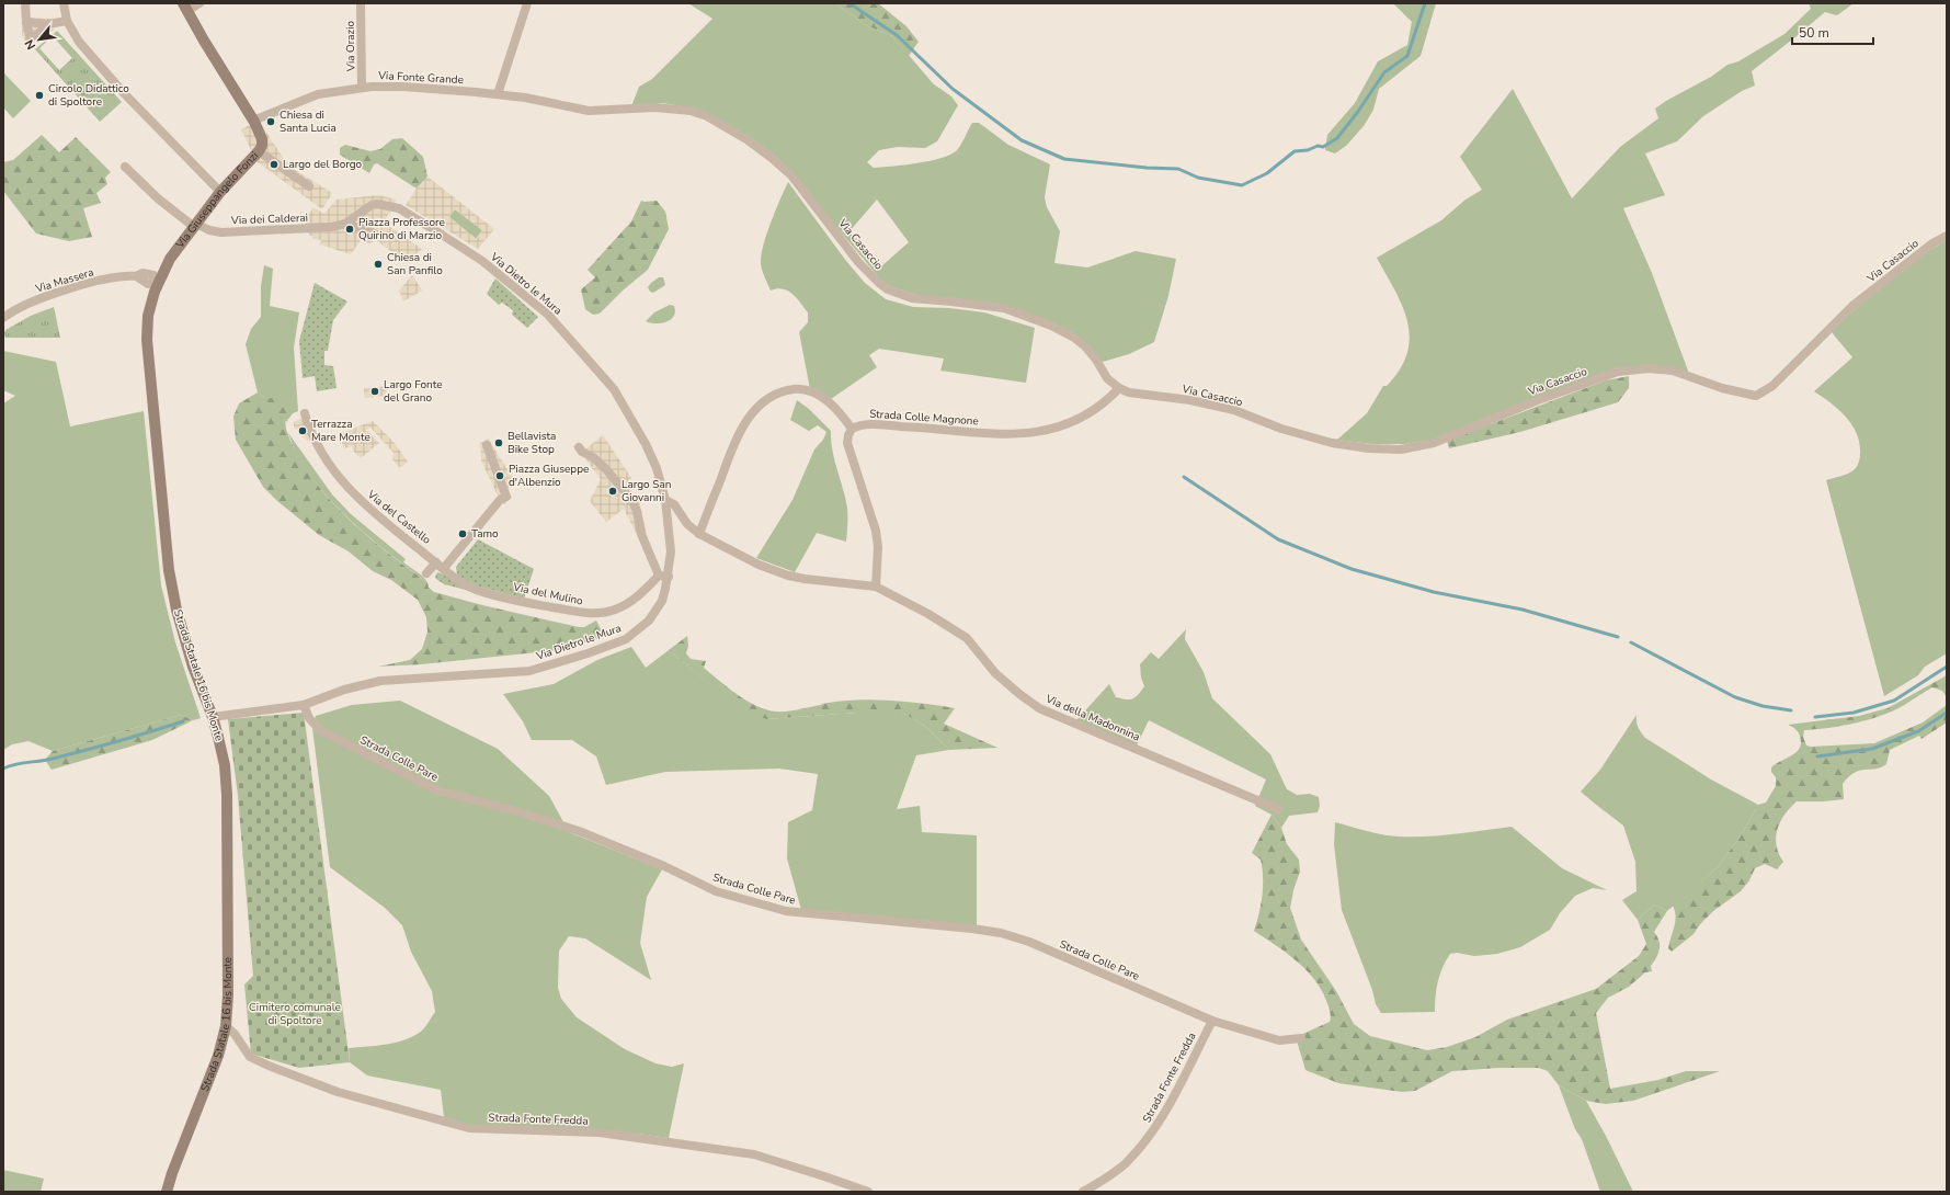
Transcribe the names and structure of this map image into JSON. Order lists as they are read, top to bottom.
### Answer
{
  "streets": {
    "main road": ["Via Giuseppangelo Fonzi", "Strada Statale 16 bis Monte"],
    "street": [
      "Via Orazio",
      "Via Fonte Grande",
      "Via dei Calderai",
      "Via Casaccio",
      "Via Massera",
      "Via Dietro le Mura",
      "Strada Colle Magnone",
      "Via del Castello",
      "Via del Mulino",
      "Via della Madonnina",
      "Strada Colle Pare",
      "Strada Fonte Fredda"
    ]
  },
  "crossings": [
    ["Via Orazio", "Via Fonte Grande"],
    ["Via Fonte Grande", "Via Giuseppangelo Fonzi"],
    ["Via Fonte Grande", "Via Casaccio"],
    ["Via Giuseppangelo Fonzi", "Via dei Calderai"],
    ["Via Giuseppangelo Fonzi", "Via Massera"],
    ["Via Giuseppangelo Fonzi", "Strada Statale 16 bis Monte"],
    ["Via dei Calderai", "Via Dietro le Mura"],
    ["Via Casaccio", "Strada Colle Magnone"],
    ["Via Massera", "Strada Statale 16 bis Monte"],
    ["Via Dietro le Mura", "Strada Statale 16 bis Monte"],
    ["Via Dietro le Mura", "Via della Madonnina"],
    ["Via Dietro le Mura", "Strada Colle Pare"],
    ["Via del Castello", "Via del Mulino"],
    ["Strada Statale 16 bis Monte", "Strada Fonte Fredda"],
    ["Strada Colle Pare", "Strada Fonte Fredda"]
  ],
  "parks": ["Cimitero comunale di Spoltore"],
  "places": [
    "Circolo Didattico di Spoltore",
    "Chiesa di Santa Lucia",
    "Largo del Borgo",
    "Piazza Professore Quirino di Marzio",
    "Chiesa di San Panfilo",
    "Largo Fonte del Grano",
    "Terrazza Mare Monte",
    "Bellavista Bike Stop",
    "Piazza Giuseppe d'Albenzio",
    "Largo San Giovanni",
    "Tamo"
  ],
  "scale_bar": "50 m",
  "north": "bottom left"
}
